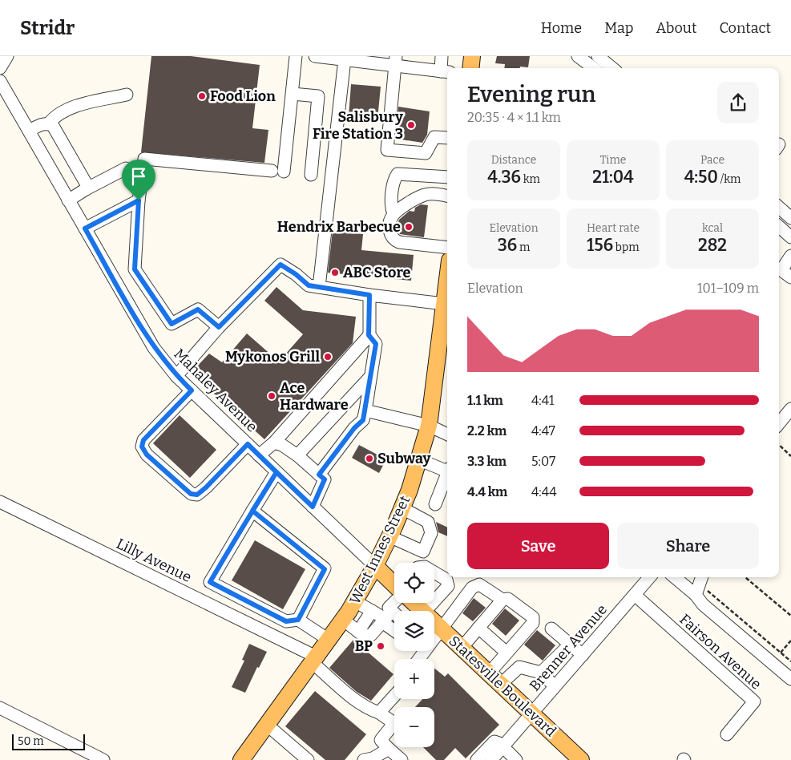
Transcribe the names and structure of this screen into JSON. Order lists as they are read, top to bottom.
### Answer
{
  "streets": {
    "main road": ["West Innes Street", "Statesville Boulevard"],
    "street": [
      "Mahaley Avenue",
      "Lilly Avenue",
      "Brenner Avenue",
      "Fairson Avenue"
    ]
  },
  "crossings": [
    ["Mahaley Avenue", "West Innes Street"],
    ["Mahaley Avenue", "Statesville Boulevard"],
    ["West Innes Street", "Lilly Avenue"],
    ["West Innes Street", "Statesville Boulevard"],
    ["Brenner Avenue", "Fairson Avenue"],
    ["Brenner Avenue", "Statesville Boulevard"]
  ],
  "places": [
    "Food Lion",
    "Salisbury Fire Station 3",
    "Hendrix Barbecue",
    "ABC Store",
    "Mykonos Grill",
    "Ace Hardware",
    "Subway",
    "BP"
  ],
  "scale_bar": "50 m",
  "page": {
    "header": "Stridr",
    "nav": [
      "Home",
      "Map",
      "About",
      "Contact"
    ],
    "heading": ["Evening run", "20:35 · 4 × 1.1 km"],
    "stats": [
      ["Distance", "4.36 km"],
      ["Time", "21:04"],
      ["Pace", "4:50 /km"],
      ["Elevation", "36 m"],
      ["Heart rate", "156 bpm"],
      ["kcal", "282"]
    ],
    "chart": ["Elevation", "101–109 m"],
    "list": [
      {
        "name": "1.1 km",
        "note": "4:41"
      },
      {
        "name": "2.2 km",
        "note": "4:47"
      },
      {
        "name": "3.3 km",
        "note": "5:07"
      },
      {
        "name": "4.4 km",
        "note": "4:44"
      }
    ],
    "buttons": ["Save", "Share"],
    "map_buttons": ["+", "−"],
    "scale": "50 m"
  }
}
